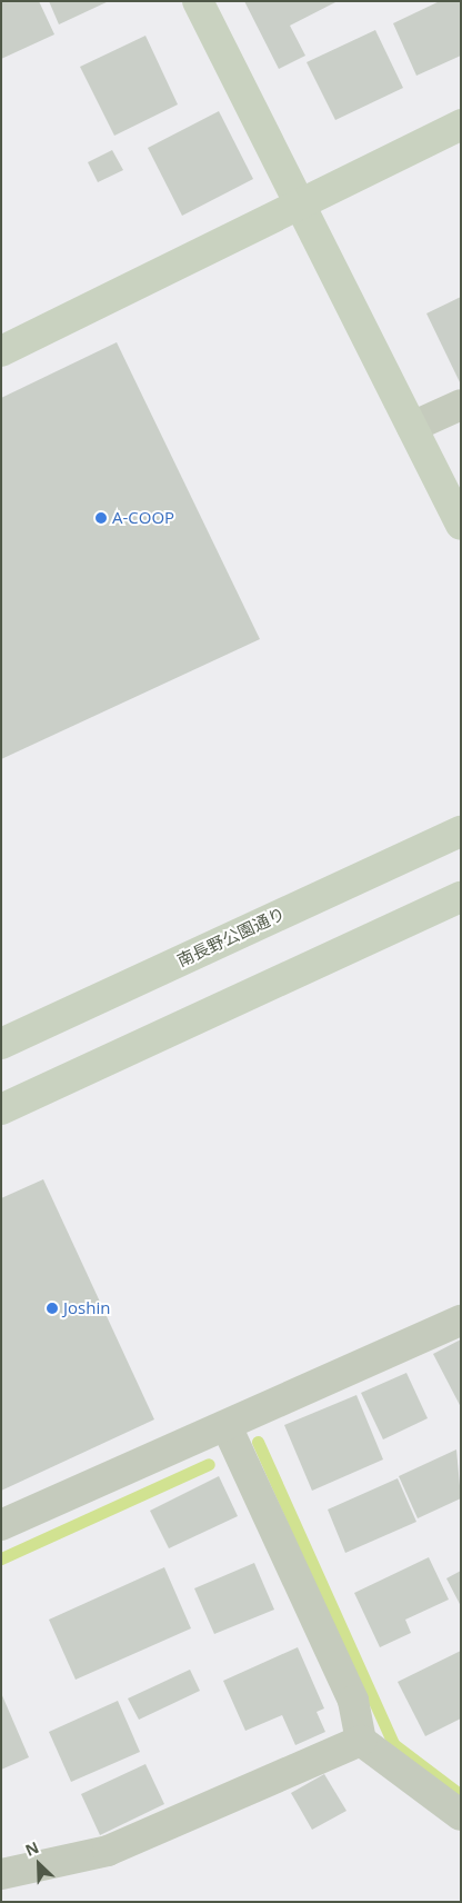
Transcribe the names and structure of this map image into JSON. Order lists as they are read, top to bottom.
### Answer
{
  "streets": {
    "street": ["南長野公園通り"]
  },
  "places": ["A-COOP", "Joshin"],
  "north": "top left"
}
